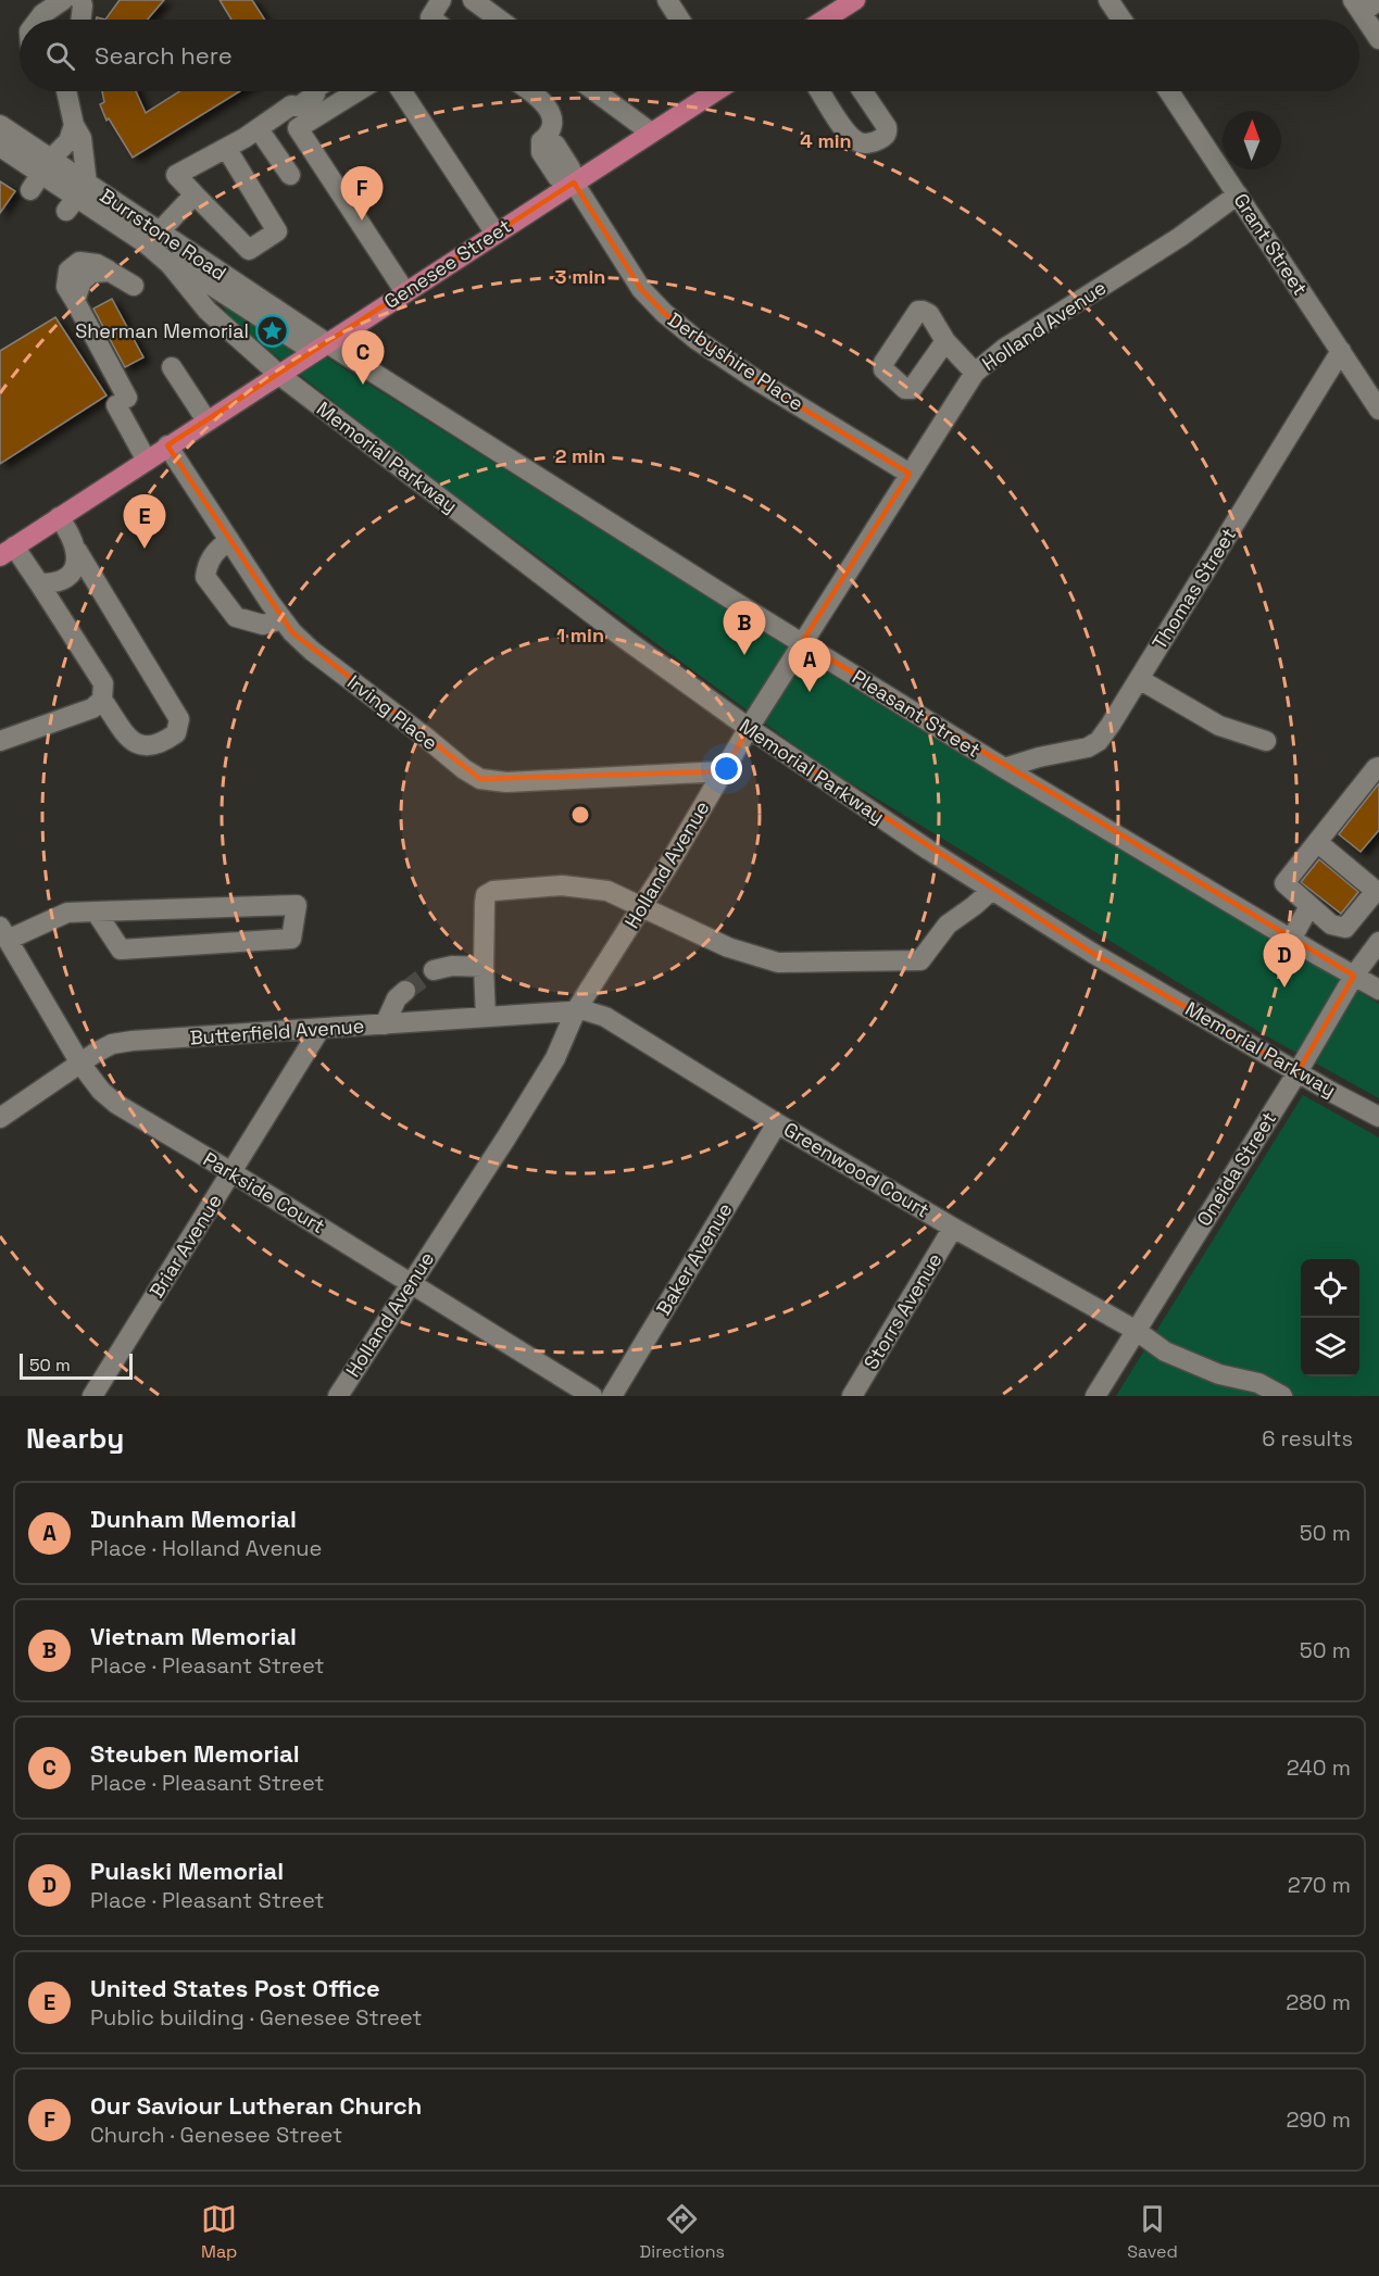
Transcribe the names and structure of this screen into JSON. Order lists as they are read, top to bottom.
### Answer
{
  "streets": {
    "main road": ["Genesee Street"],
    "street": [
      "Burrstone Road",
      "Grant Street",
      "Holland Avenue",
      "Derbyshire Place",
      "Memorial Parkway",
      "Thomas Street",
      "Irving Place",
      "Pleasant Street",
      "Butterfield Avenue",
      "Oneida Street",
      "Greenwood Court",
      "Parkside Court",
      "Briar Avenue",
      "Baker Avenue",
      "Storrs Avenue"
    ]
  },
  "crossings": [
    ["Burrstone Road", "Genesee Street"],
    ["Burrstone Road", "Memorial Parkway"],
    ["Burrstone Road", "Pleasant Street"],
    ["Grant Street", "Holland Avenue"],
    ["Grant Street", "Thomas Street"],
    ["Genesee Street", "Derbyshire Place"],
    ["Genesee Street", "Memorial Parkway"],
    ["Genesee Street", "Irving Place"],
    ["Genesee Street", "Pleasant Street"],
    ["Holland Avenue", "Derbyshire Place"],
    ["Holland Avenue", "Memorial Parkway"],
    ["Holland Avenue", "Irving Place"],
    ["Holland Avenue", "Pleasant Street"],
    ["Holland Avenue", "Butterfield Avenue"],
    ["Holland Avenue", "Greenwood Court"],
    ["Holland Avenue", "Parkside Court"],
    ["Memorial Parkway", "Oneida Street"],
    ["Thomas Street", "Pleasant Street"],
    ["Pleasant Street", "Oneida Street"],
    ["Butterfield Avenue", "Greenwood Court"],
    ["Butterfield Avenue", "Parkside Court"],
    ["Butterfield Avenue", "Briar Avenue"],
    ["Oneida Street", "Greenwood Court"],
    ["Greenwood Court", "Baker Avenue"],
    ["Greenwood Court", "Storrs Avenue"],
    ["Parkside Court", "Briar Avenue"]
  ],
  "places": {
    "place": ["Sherman Memorial"]
  },
  "scale_bar": "50 m",
  "north": "top",
  "page": {
    "search": "Search here",
    "pins": [
      "F",
      "C",
      "E",
      "B",
      "A",
      "D"
    ],
    "scale": "50 m",
    "heading": ["Nearby", "6 results"],
    "list": [
      {
        "mark": "A",
        "name": "Dunham Memorial",
        "note": "Place · Holland Avenue",
        "value": "50 m"
      },
      {
        "mark": "B",
        "name": "Vietnam Memorial",
        "note": "Place · Pleasant Street",
        "value": "50 m"
      },
      {
        "mark": "C",
        "name": "Steuben Memorial",
        "note": "Place · Pleasant Street",
        "value": "240 m"
      },
      {
        "mark": "D",
        "name": "Pulaski Memorial",
        "note": "Place · Pleasant Street",
        "value": "270 m"
      },
      {
        "mark": "E",
        "name": "United States Post Office",
        "note": "Public building · Genesee Street",
        "value": "280 m"
      },
      {
        "mark": "F",
        "name": "Our Saviour Lutheran Church",
        "note": "Church · Genesee Street",
        "value": "290 m"
      }
    ],
    "nav": ["Map", "Directions", "Saved"]
  },
  "rings": [
    "4 min",
    "3 min",
    "2 min",
    "1 min"
  ]
}
